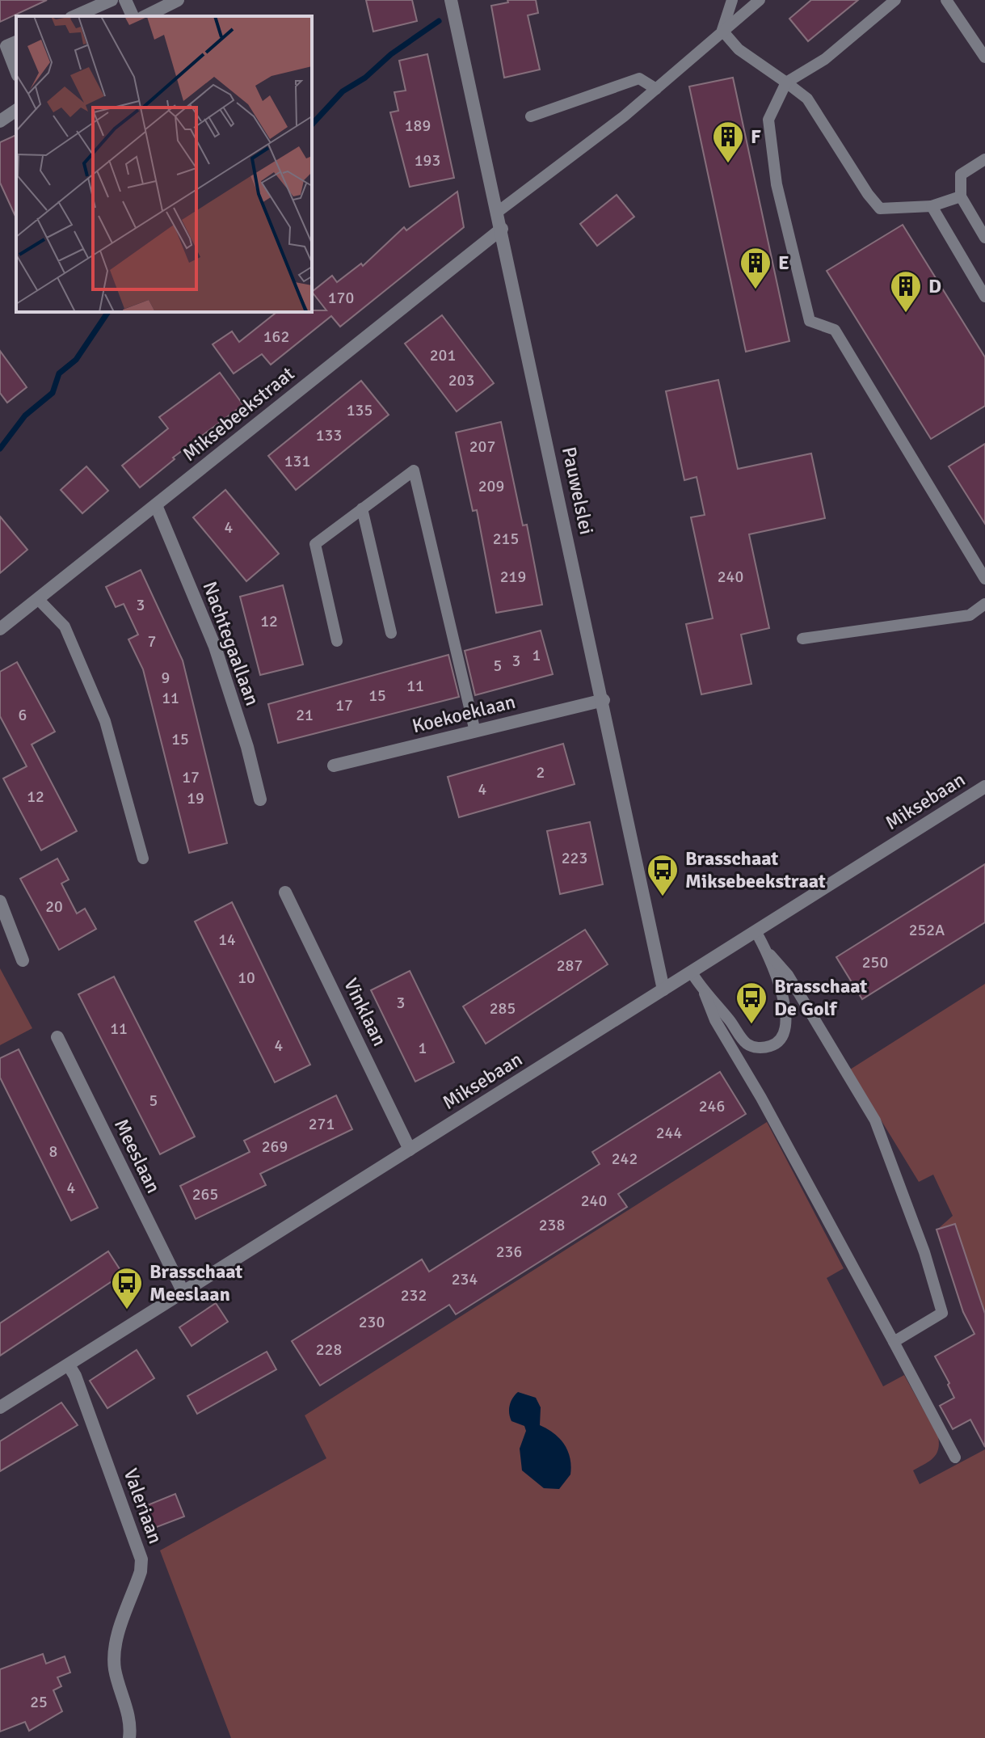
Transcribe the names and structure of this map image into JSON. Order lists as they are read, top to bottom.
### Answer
{
  "streets": {
    "street": [
      "Miksebeekstraat",
      "Pauwelslei",
      "Nachtegaallaan",
      "Koekoeklaan",
      "Miksebaan",
      "Vinklaan",
      "Meeslaan",
      "Valeriaan"
    ]
  },
  "crossings": [
    ["Miksebeekstraat", "Pauwelslei"],
    ["Miksebeekstraat", "Nachtegaallaan"],
    ["Pauwelslei", "Koekoeklaan"],
    ["Pauwelslei", "Miksebaan"],
    ["Miksebaan", "Vinklaan"],
    ["Miksebaan", "Meeslaan"],
    ["Miksebaan", "Valeriaan"]
  ],
  "places": {
    "building": ["F", "E", "D"],
    "bus stop": ["Brasschaat Miksebeekstraat", "Brasschaat De Golf", "Brasschaat Meeslaan"]
  },
  "house_numbers": [
    "189",
    "193",
    "170",
    "162",
    "201",
    "203",
    "135",
    "133",
    "207",
    "131",
    "209",
    "4",
    "215",
    "219",
    "240",
    "3",
    "12",
    "7",
    "1",
    "3",
    "5",
    "9",
    "11",
    "15",
    "11",
    "17",
    "6",
    "21",
    "15",
    "2",
    "17",
    "4",
    "12",
    "19",
    "223",
    "20",
    "252A",
    "14",
    "250",
    "287",
    "10",
    "3",
    "285",
    "11",
    "4",
    "1",
    "5",
    "246",
    "271",
    "244",
    "269",
    "8",
    "242",
    "4",
    "265",
    "240",
    "238",
    "236",
    "234",
    "232",
    "230",
    "228",
    "25"
  ]
}
